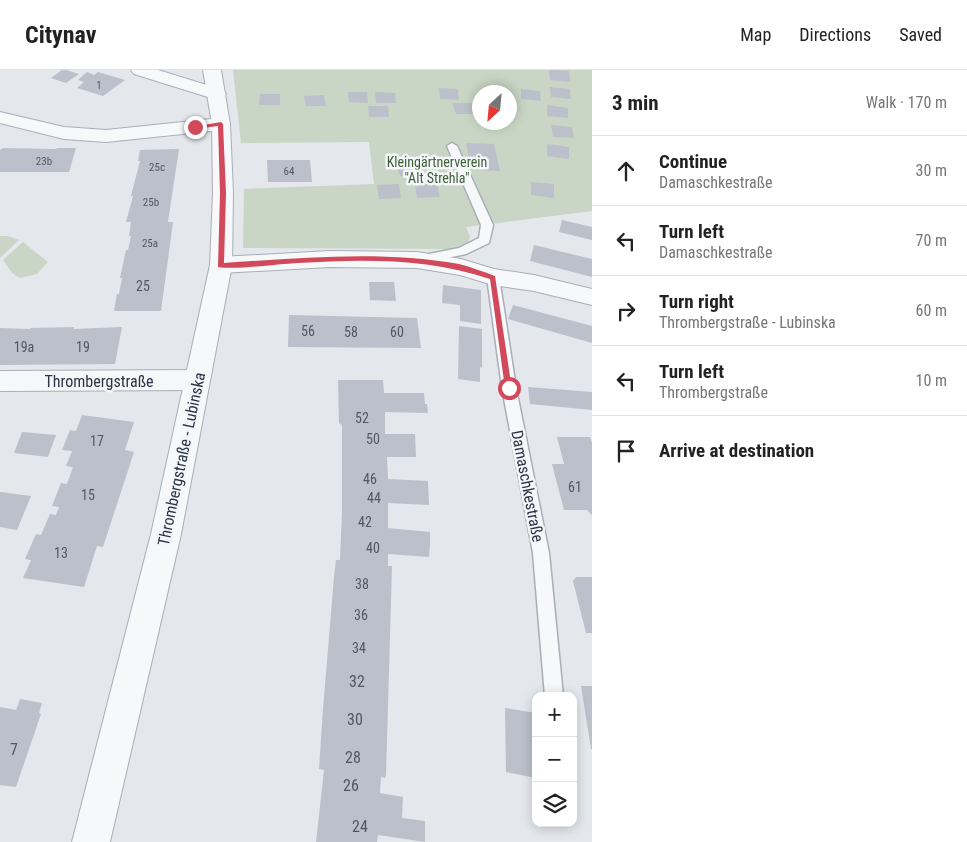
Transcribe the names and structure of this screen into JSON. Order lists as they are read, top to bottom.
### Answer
{
  "streets": {
    "street": ["Thrombergstraße", "Thrombergstraße - Lubinska"],
    "lane": ["Damaschkestraße"]
  },
  "crossings": [
    ["Thrombergstraße", "Thrombergstraße - Lubinska"]
  ],
  "parks": ["Kleingärtnerverein \"Alt Strehla\""],
  "house_numbers": [
    "1",
    "23b",
    "25c",
    "64",
    "25b",
    "25a",
    "25",
    "56",
    "58",
    "60",
    "19a",
    "19",
    "52",
    "50",
    "17",
    "46",
    "61",
    "15",
    "44",
    "42",
    "40",
    "13",
    "38",
    "36",
    "34",
    "32",
    "30",
    "7",
    "28",
    "26",
    "24"
  ],
  "north": "bottom left",
  "page": {
    "header": "Citynav",
    "nav": ["Map", "Directions", "Saved"],
    "heading": ["3 min", "Walk · 170 m"],
    "list": [
      ["Continue", "Damaschkestraße", "30 m"],
      ["Turn left", "Damaschkestraße", "70 m"],
      ["Turn right", "Thrombergstraße - Lubinska", "60 m"],
      ["Turn left", "Thrombergstraße", "10 m"],
      "Arrive at destination"
    ],
    "map_buttons": ["+", "−"]
  }
}
